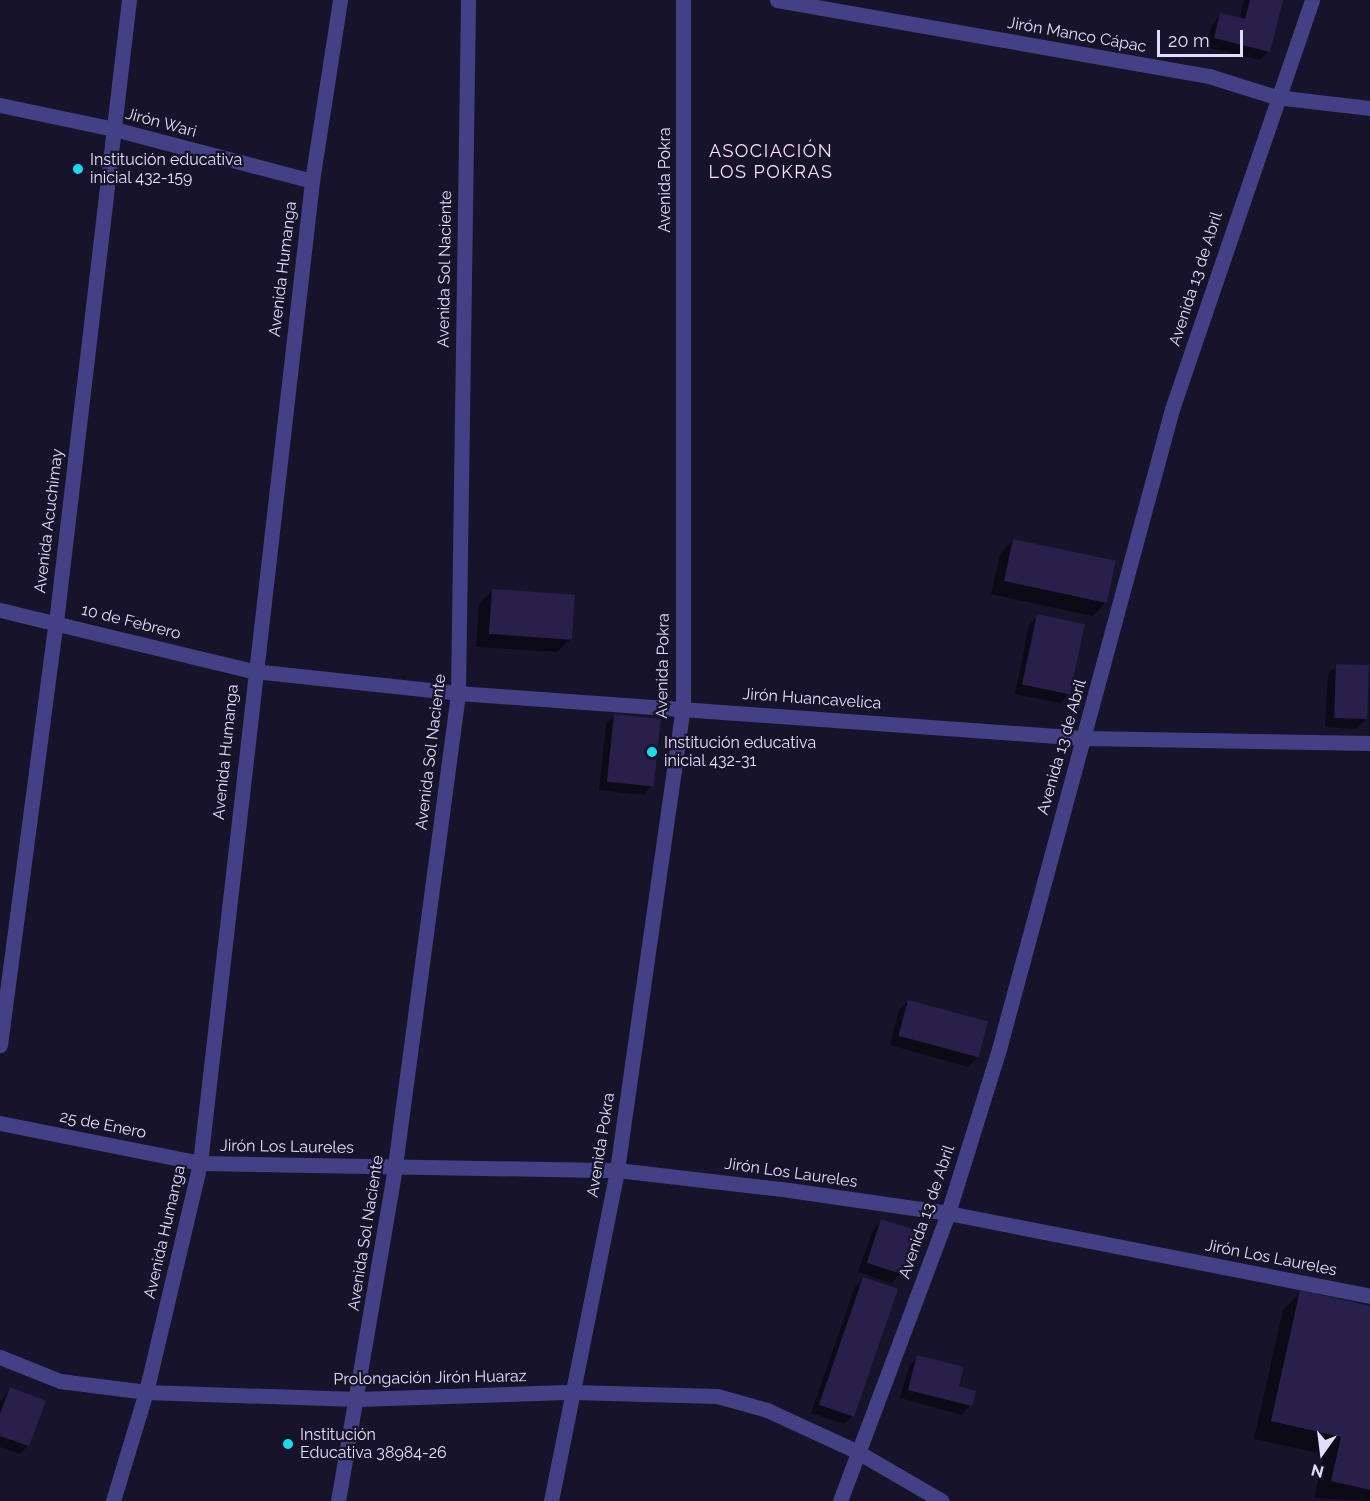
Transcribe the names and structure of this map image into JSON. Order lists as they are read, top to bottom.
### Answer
{
  "streets": {
    "street": [
      "Jirón Manco Cápac",
      "Jirón Wari",
      "Avenida Pokra",
      "Avenida Humanga",
      "Avenida Sol Naciente",
      "Avenida 13 de Abril",
      "Avenida Acuchimay",
      "10 de Febrero",
      "Jirón Huancavelica",
      "25 de Enero",
      "Jirón Los Laureles",
      "Prolongación Jirón Huaraz"
    ]
  },
  "crossings": [
    ["Jirón Manco Cápac", "Avenida 13 de Abril"],
    ["Jirón Wari", "Avenida Humanga"],
    ["Jirón Wari", "Avenida Acuchimay"],
    ["Avenida Pokra", "Jirón Huancavelica"],
    ["Avenida Pokra", "Jirón Los Laureles"],
    ["Avenida Pokra", "Prolongación Jirón Huaraz"],
    ["Avenida Humanga", "10 de Febrero"],
    ["Avenida Humanga", "Jirón Huancavelica"],
    ["Avenida Humanga", "25 de Enero"],
    ["Avenida Humanga", "Jirón Los Laureles"],
    ["Avenida Humanga", "Prolongación Jirón Huaraz"],
    ["Avenida Sol Naciente", "Jirón Huancavelica"],
    ["Avenida Sol Naciente", "Jirón Los Laureles"],
    ["Avenida Sol Naciente", "Prolongación Jirón Huaraz"],
    ["Avenida 13 de Abril", "Jirón Huancavelica"],
    ["Avenida 13 de Abril", "Jirón Los Laureles"],
    ["Avenida 13 de Abril", "Prolongación Jirón Huaraz"],
    ["Avenida Acuchimay", "10 de Febrero"],
    ["10 de Febrero", "Jirón Huancavelica"],
    ["25 de Enero", "Jirón Los Laureles"]
  ],
  "districts": ["ASOCIACIÓN LOS POKRAS"],
  "places": ["Institución educativa inicial 432-159", "Institución educativa inicial 432-31", "Institución Educativa 38984-26"],
  "scale_bar": "20 m",
  "north": "bottom"
}
